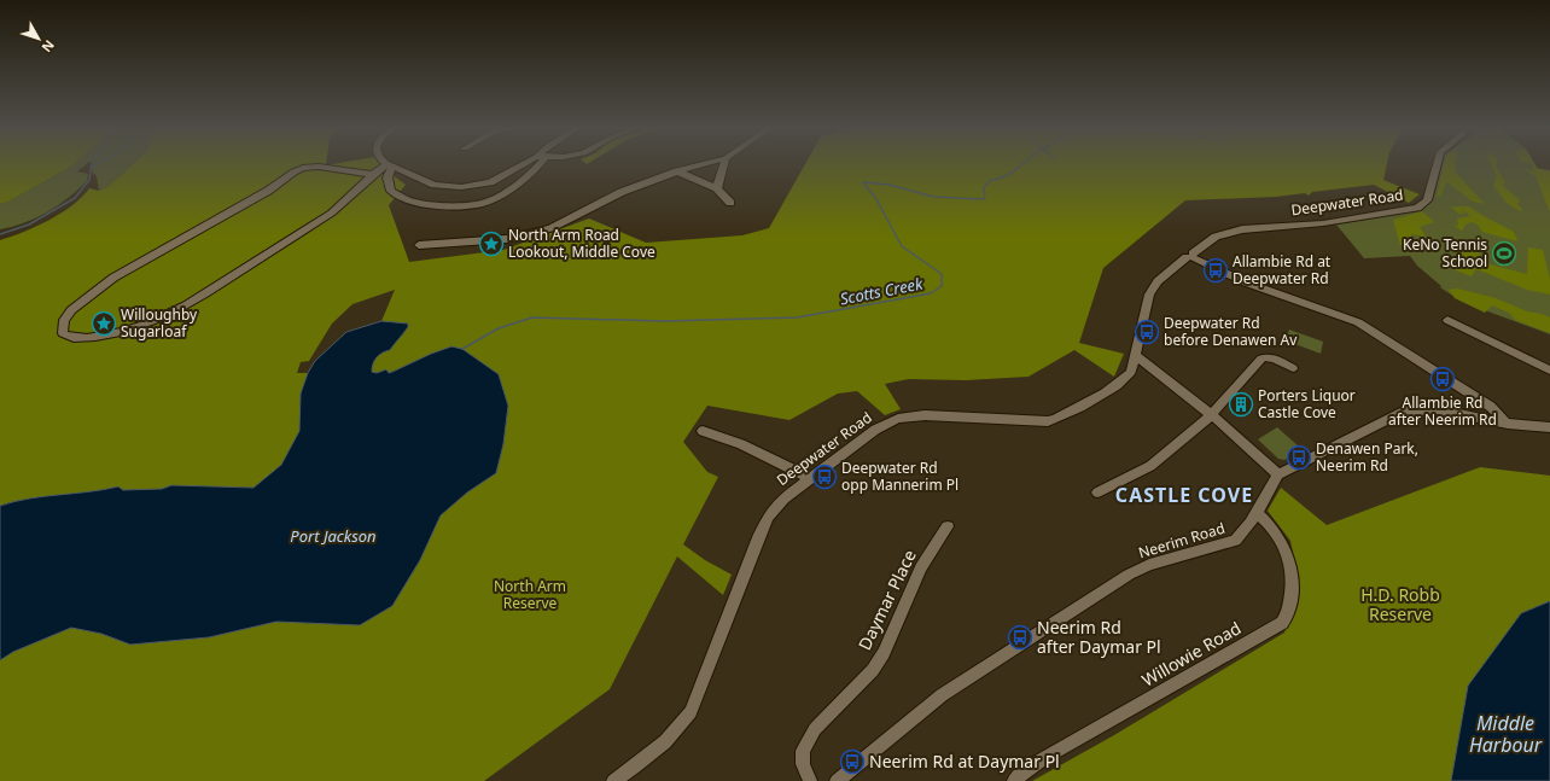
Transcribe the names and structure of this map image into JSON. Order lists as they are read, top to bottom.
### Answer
{
  "streets": {
    "street": [
      "Deepwater Road",
      "Neerim Road",
      "Daymar Place",
      "Willowie Road"
    ]
  },
  "crossings": [
    ["Neerim Road", "Willowie Road"]
  ],
  "districts": ["CASTLE COVE"],
  "water": ["Scotts Creek", "Port Jackson", "Middle Harbour"],
  "parks": ["North Arm Reserve", "H.D. Robb Reserve"],
  "places": {
    "place": ["North Arm Road Lookout, Middle Cove", "Willoughby Sugarloaf"],
    "sports": ["KeNo Tennis School"],
    "bus stop": [
      "Allambie Rd at Deepwater Rd",
      "Deepwater Rd before Denawen Av",
      "Allambie Rd after Neerim Rd",
      "Denawen Park, Neerim Rd",
      "Deepwater Rd opp Mannerim Pl",
      "Neerim Rd after Daymar Pl",
      "Neerim Rd at Daymar Pl"
    ],
    "building": ["Porters Liquor Castle Cove"]
  },
  "north": "bottom right"
}
